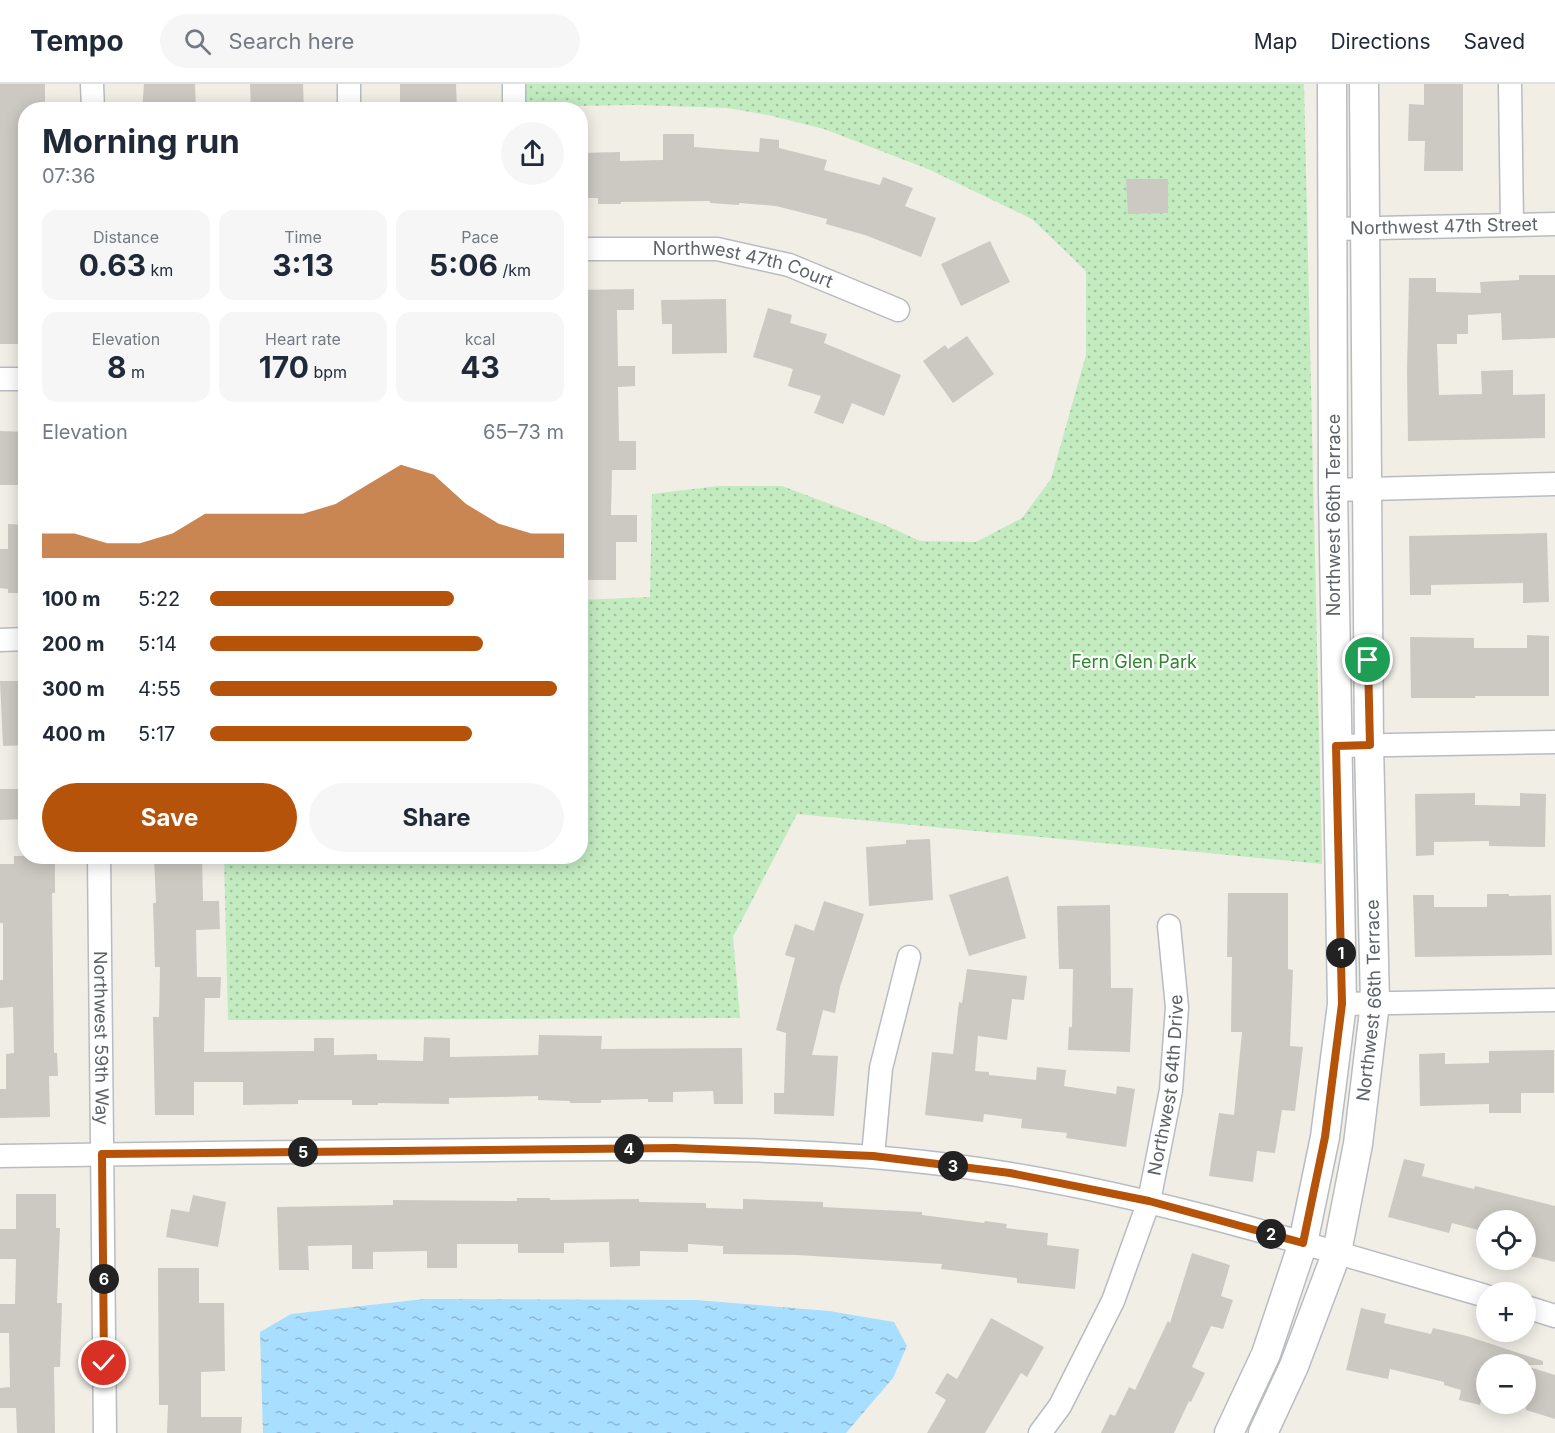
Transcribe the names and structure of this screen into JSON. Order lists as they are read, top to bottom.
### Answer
{
  "streets": {
    "street": [
      "Northwest 47th Street",
      "Northwest 47th Court",
      "Northwest 66th Terrace",
      "Northwest 59th Way",
      "Northwest 64th Drive"
    ]
  },
  "crossings": [
    ["Northwest 47th Street", "Northwest 66th Terrace"]
  ],
  "parks": ["Fern Glen Park"],
  "page": {
    "header": "Tempo",
    "search": "Search here",
    "nav": ["Map", "Directions", "Saved"],
    "heading": ["Morning run", "07:36"],
    "stats": [
      ["Distance", "0.63 km"],
      ["Time", "3:13"],
      ["Pace", "5:06 /km"],
      ["Elevation", "8 m"],
      ["Heart rate", "170 bpm"],
      ["kcal", "43"]
    ],
    "chart": ["Elevation", "65–73 m"],
    "list": [
      {
        "name": "100 m",
        "note": "5:22"
      },
      {
        "name": "200 m",
        "note": "5:14"
      },
      {
        "name": "300 m",
        "note": "4:55"
      },
      {
        "name": "400 m",
        "note": "5:17"
      }
    ],
    "buttons": ["Save", "Share"],
    "pins": [
      "1",
      "4",
      "5",
      "3",
      "2",
      "6"
    ],
    "map_buttons": ["+", "−"]
  }
}
